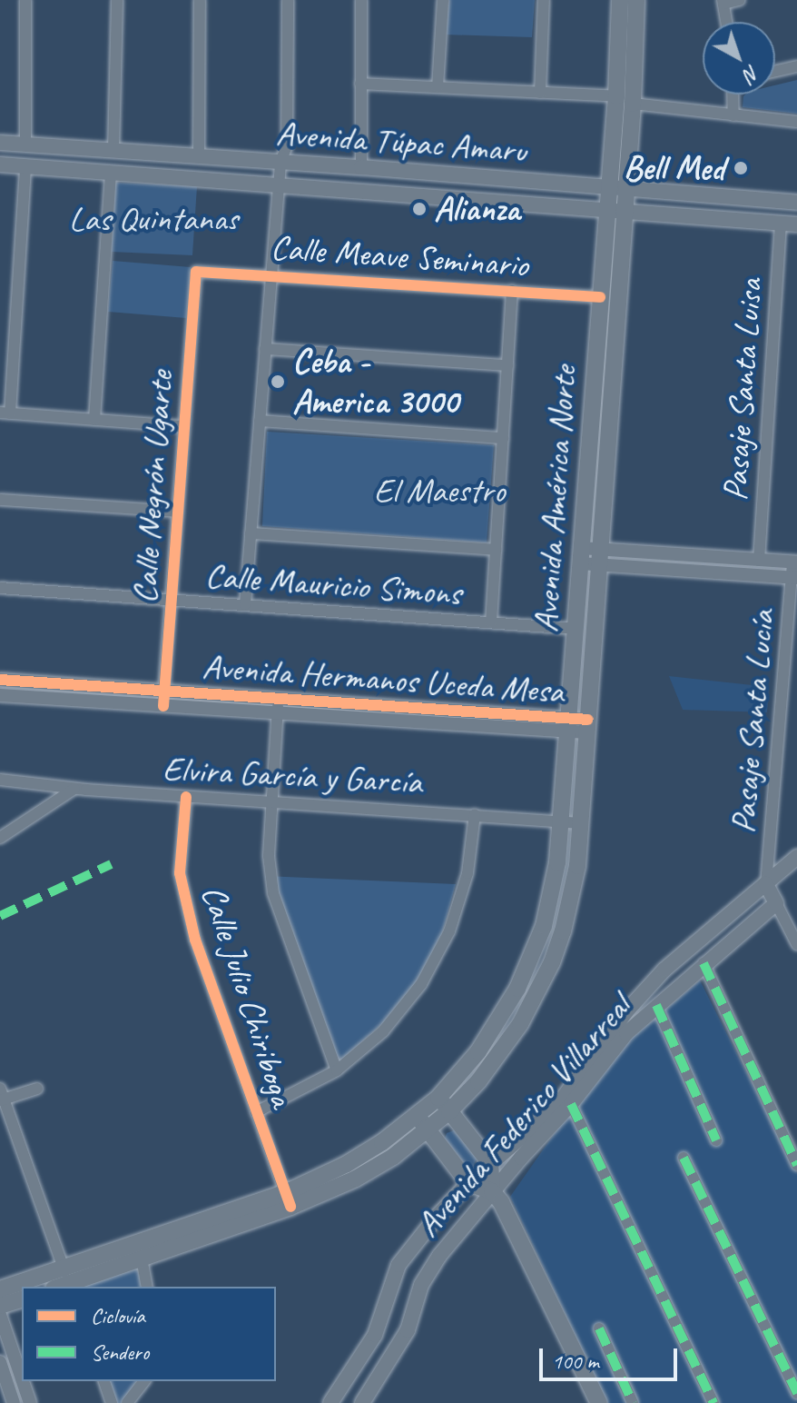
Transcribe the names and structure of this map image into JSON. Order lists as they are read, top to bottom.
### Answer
{
  "streets": {
    "main road": ["Avenida Túpac Amaru", "Avenida América Norte", "Avenida Federico Villarreal"],
    "street": [
      "Calle Meave Seminario",
      "Pasaje Santa Luisa",
      "Calle Negrón Ugarte",
      "Calle Mauricio Simons",
      "Avenida Hermanos Uceda Mesa",
      "Pasaje Santa Lucía",
      "Elvira García y García",
      "Calle Julio Chiriboga"
    ]
  },
  "crossings": [
    ["Avenida Túpac Amaru", "Pasaje Santa Luisa"],
    ["Avenida Túpac Amaru", "Avenida América Norte"],
    ["Calle Meave Seminario", "Calle Negrón Ugarte"],
    ["Calle Meave Seminario", "Avenida América Norte"],
    ["Calle Negrón Ugarte", "Calle Mauricio Simons"],
    ["Calle Negrón Ugarte", "Avenida Hermanos Uceda Mesa"],
    ["Avenida América Norte", "Calle Mauricio Simons"],
    ["Avenida América Norte", "Avenida Hermanos Uceda Mesa"],
    ["Avenida América Norte", "Elvira García y García"],
    ["Avenida América Norte", "Calle Julio Chiriboga"],
    ["Pasaje Santa Lucía", "Avenida Federico Villarreal"],
    ["Elvira García y García", "Calle Julio Chiriboga"]
  ],
  "parks": ["Las Quintanas", "El Maestro"],
  "places": ["Bell Med", "Alianza", "Ceba - America 3000"],
  "legend": ["Ciclovía", "Sendero"],
  "scale_bar": "100 m",
  "north": "bottom right"
}
